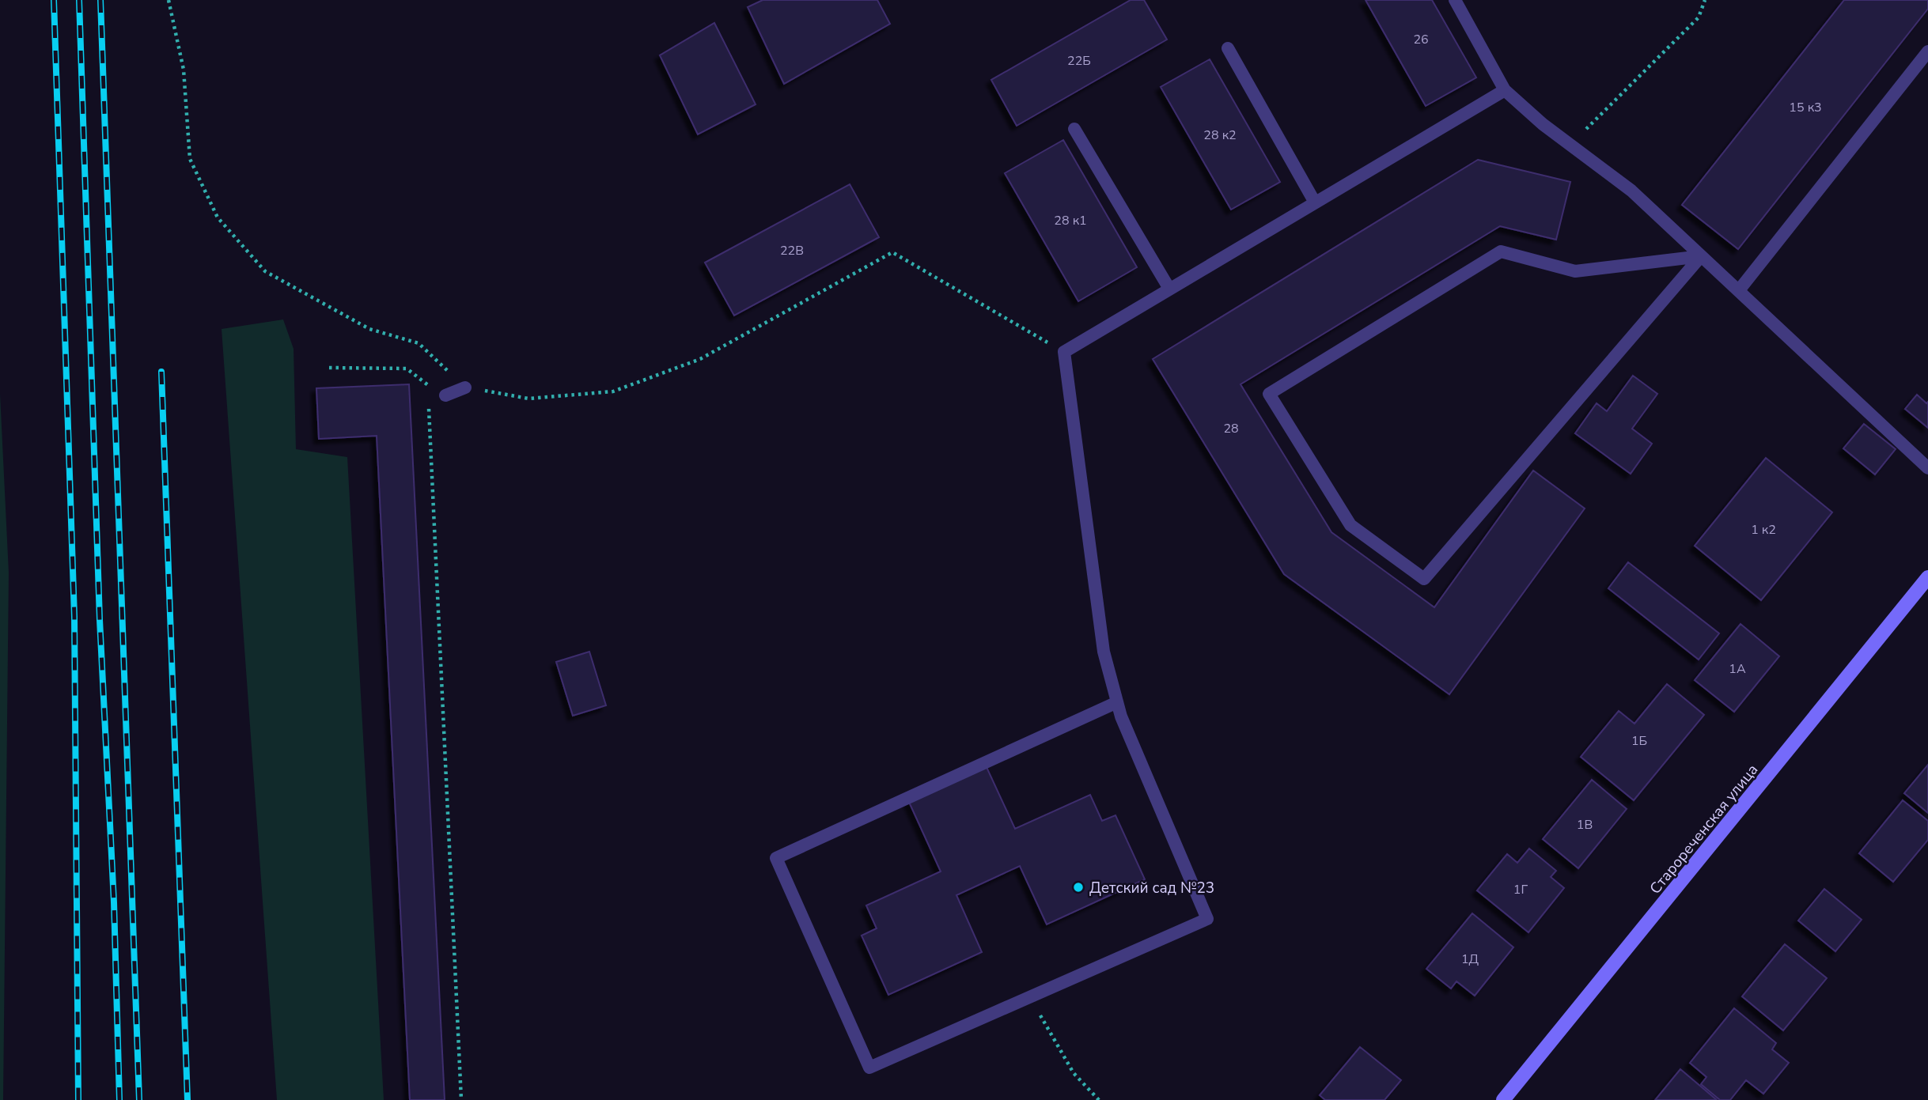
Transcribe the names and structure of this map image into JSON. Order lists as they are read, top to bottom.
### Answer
{
  "streets": {
    "street": ["Старореченская улица"]
  },
  "places": ["Детский сад №23"],
  "house_numbers": [
    "26",
    "22Б",
    "15 к3",
    "28 к2",
    "28 к1",
    "22В",
    "28",
    "1 к2",
    "1А",
    "1Б",
    "1В",
    "1Г",
    "1Д"
  ]
}
